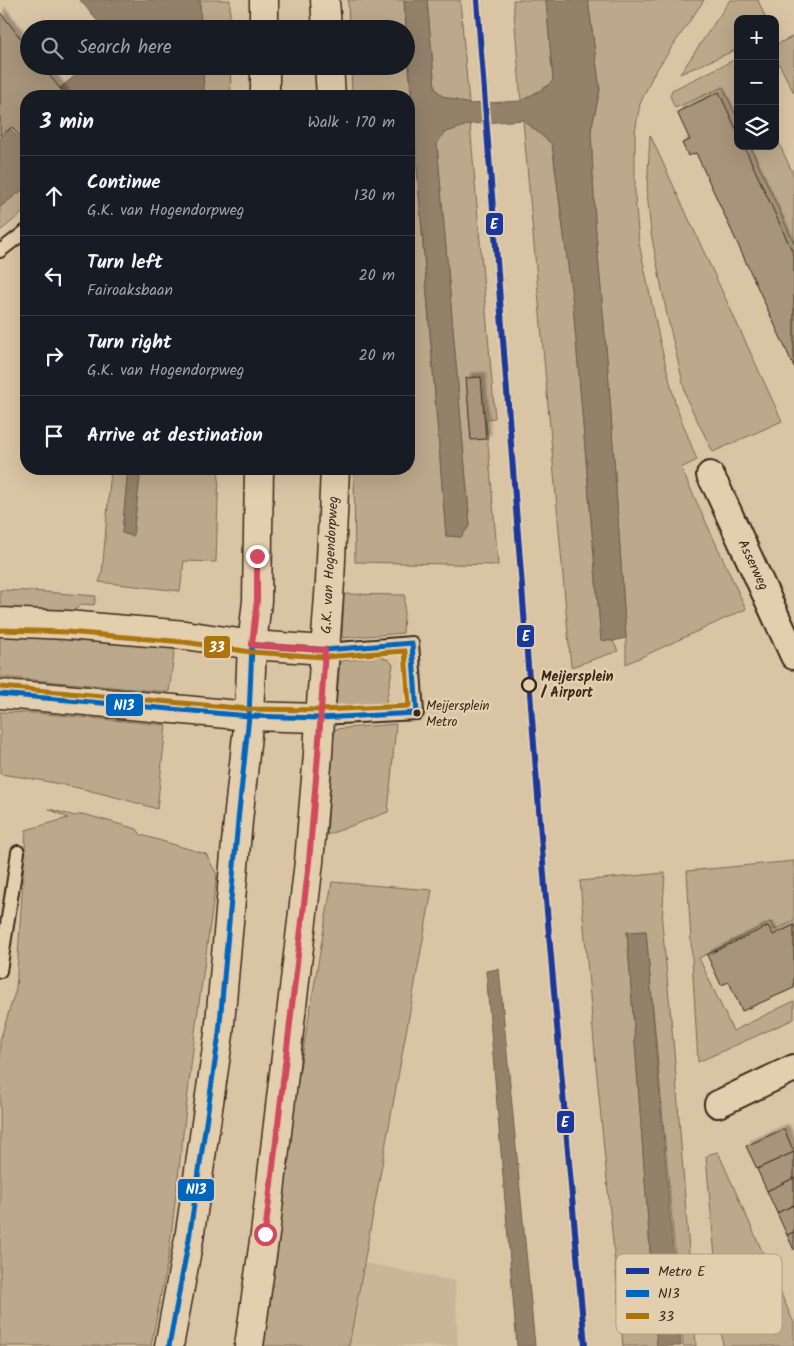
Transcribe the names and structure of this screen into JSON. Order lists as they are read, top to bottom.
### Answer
{
  "streets": {
    "main road": ["G.K. van Hogendorpweg"],
    "street": ["Asserweg"]
  },
  "places": ["Meijersplein / Airport", "Meijersplein Metro"],
  "lines": ["metro line E", "transit line 33", "transit line N13"],
  "legend": ["Metro E", "N13", "33"],
  "page": {
    "map_buttons": ["+", "−"],
    "search": "Search here",
    "heading": ["3 min", "Walk · 170 m"],
    "list": [
      ["Continue", "G.K. van Hogendorpweg", "130 m"],
      ["Turn left", "Fairoaksbaan", "20 m"],
      ["Turn right", "G.K. van Hogendorpweg", "20 m"],
      "Arrive at destination"
    ]
  }
}
